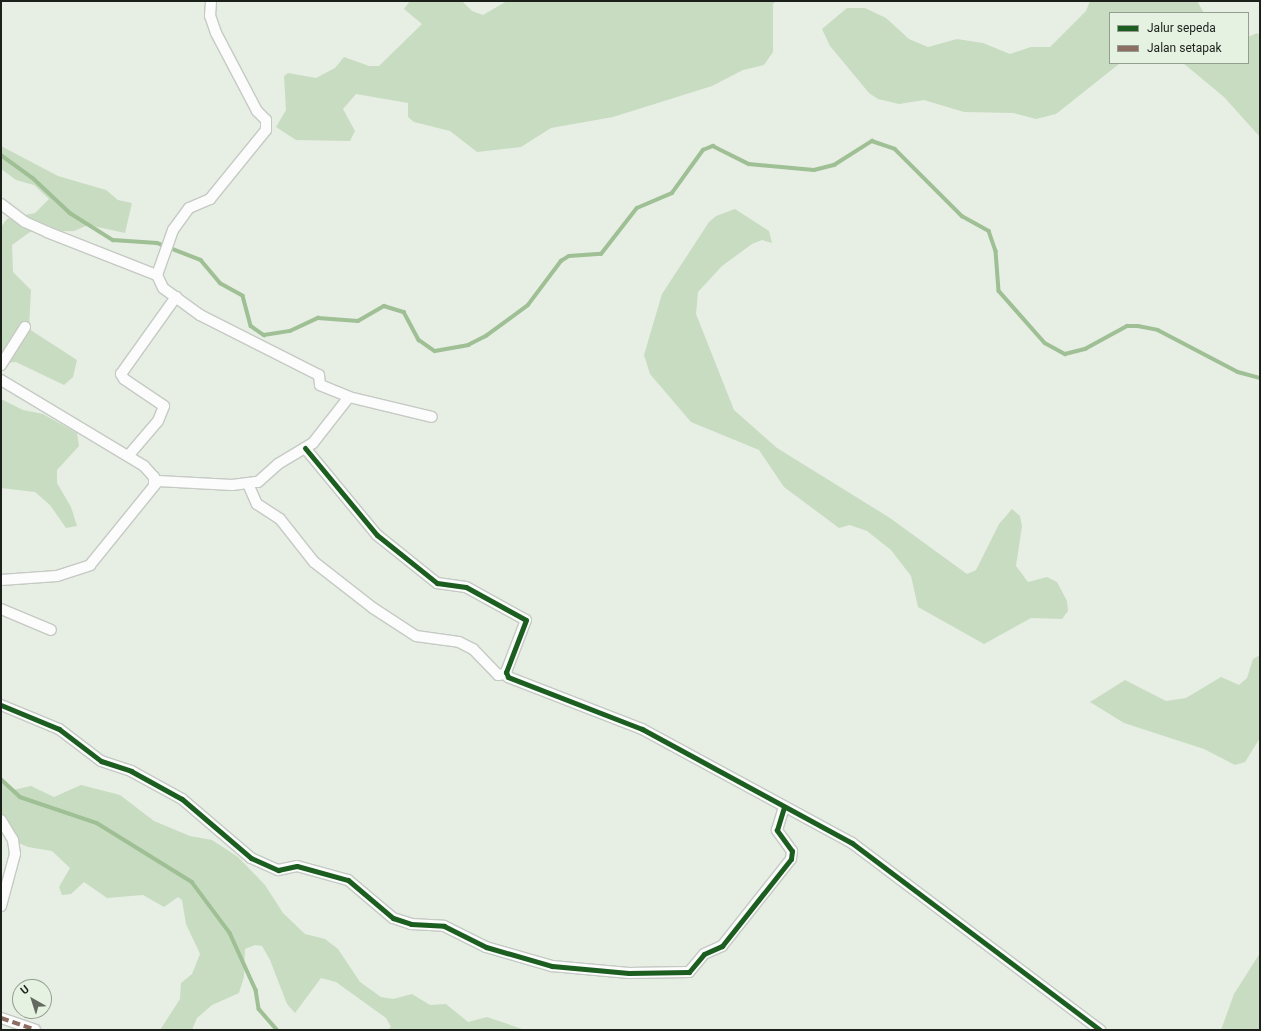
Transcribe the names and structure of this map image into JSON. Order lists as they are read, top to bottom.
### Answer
{
  "legend": ["Jalur sepeda", "Jalan setapak"],
  "north": "top left"
}
